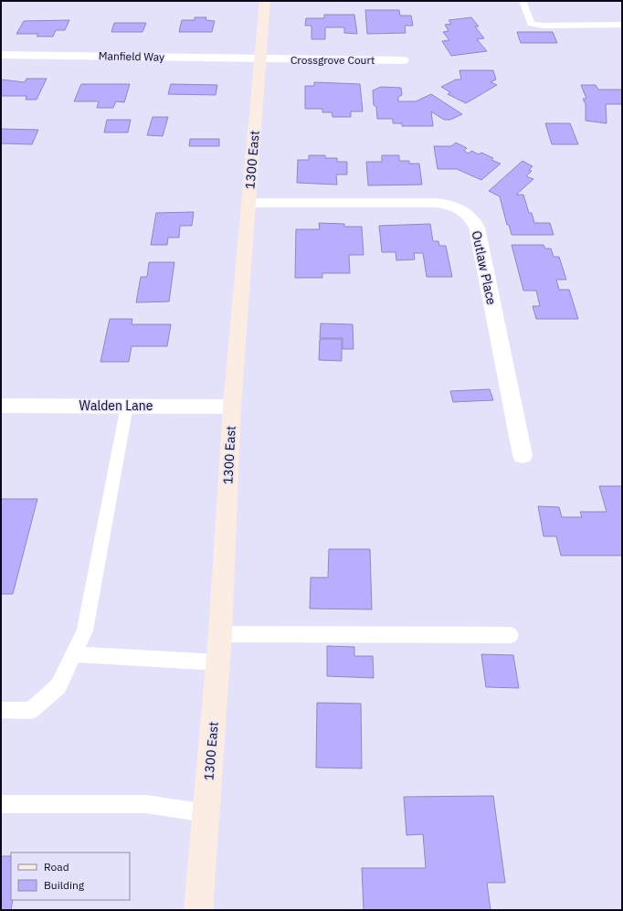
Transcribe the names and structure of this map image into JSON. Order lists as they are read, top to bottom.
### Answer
{
  "streets": {
    "main road": ["1300 East"],
    "street": [
      "Manfield Way",
      "Crossgrove Court",
      "Outlaw Place",
      "Walden Lane"
    ]
  },
  "crossings": [
    ["Manfield Way", "Crossgrove Court"],
    ["Manfield Way", "1300 East"],
    ["Crossgrove Court", "1300 East"],
    ["1300 East", "Outlaw Place"],
    ["1300 East", "Walden Lane"]
  ],
  "legend": ["Road", "Building"]
}
